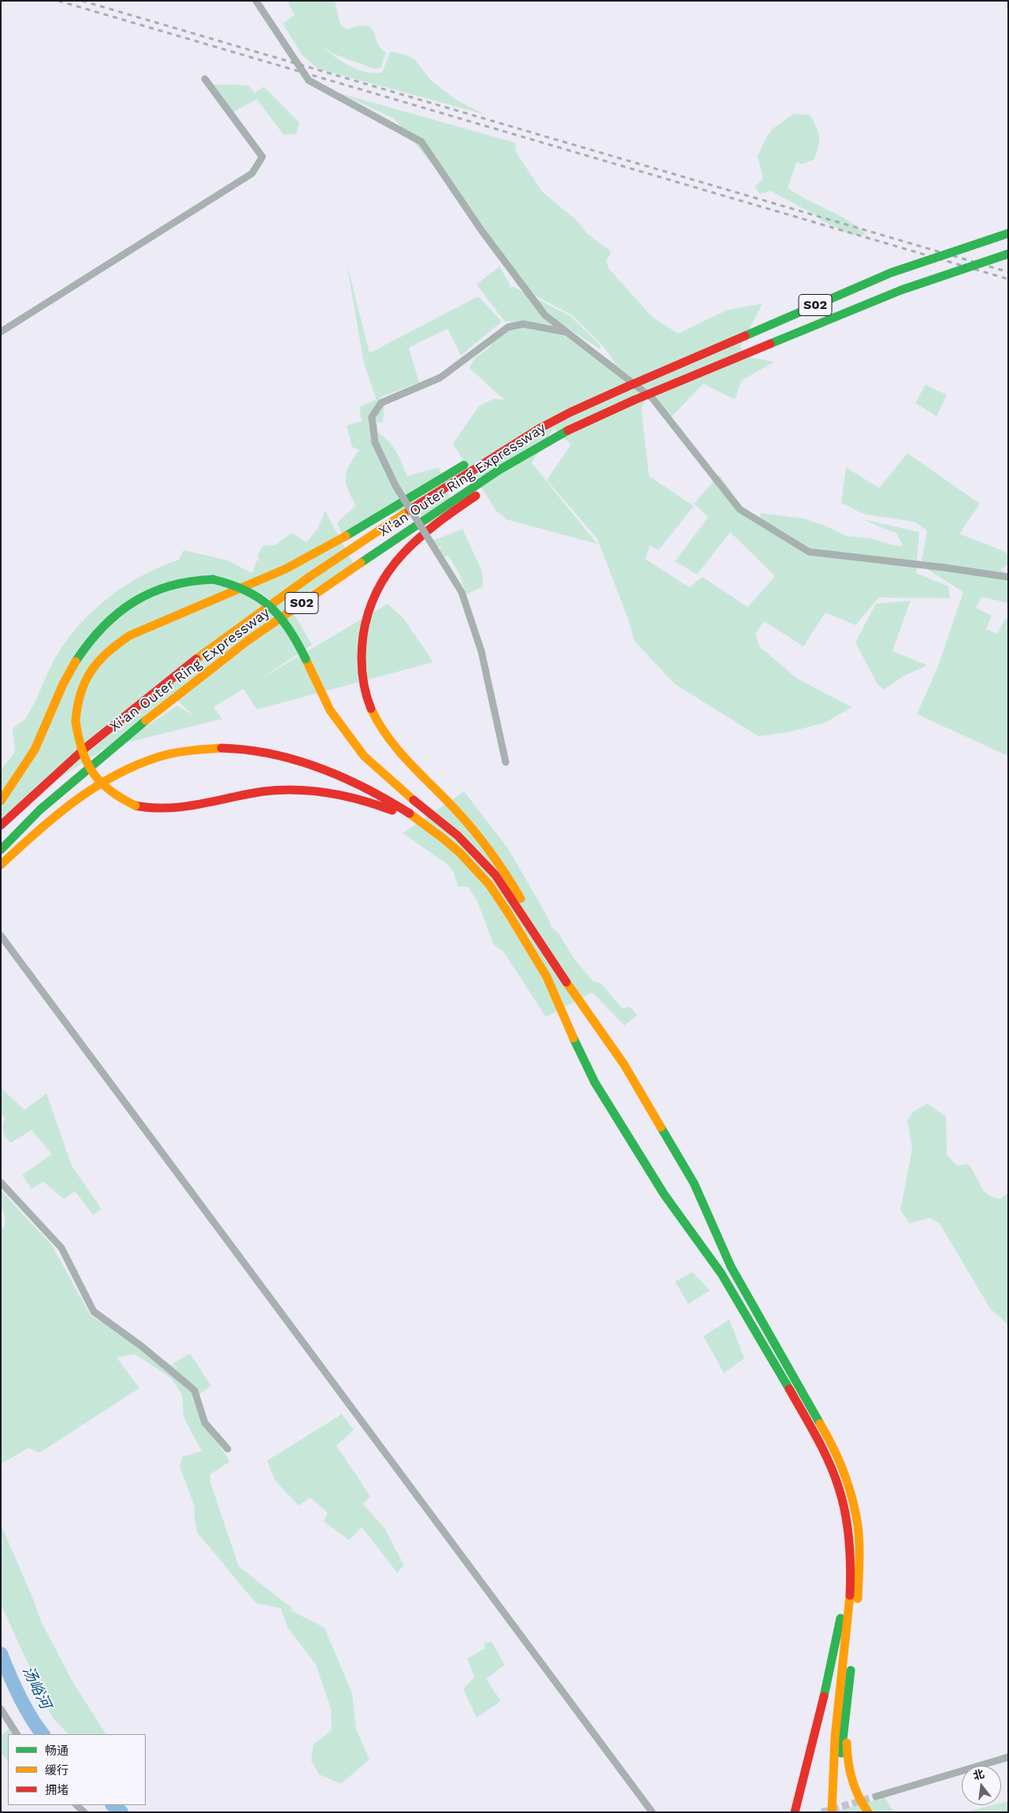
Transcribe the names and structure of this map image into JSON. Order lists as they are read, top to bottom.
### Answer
{
  "streets": {
    "highway": ["S02", "Xi'an Outer Ring Expressway"]
  },
  "water": ["汤峪河"],
  "legend": ["畅通", "缓行", "拥堵"],
  "north": "top"
}
